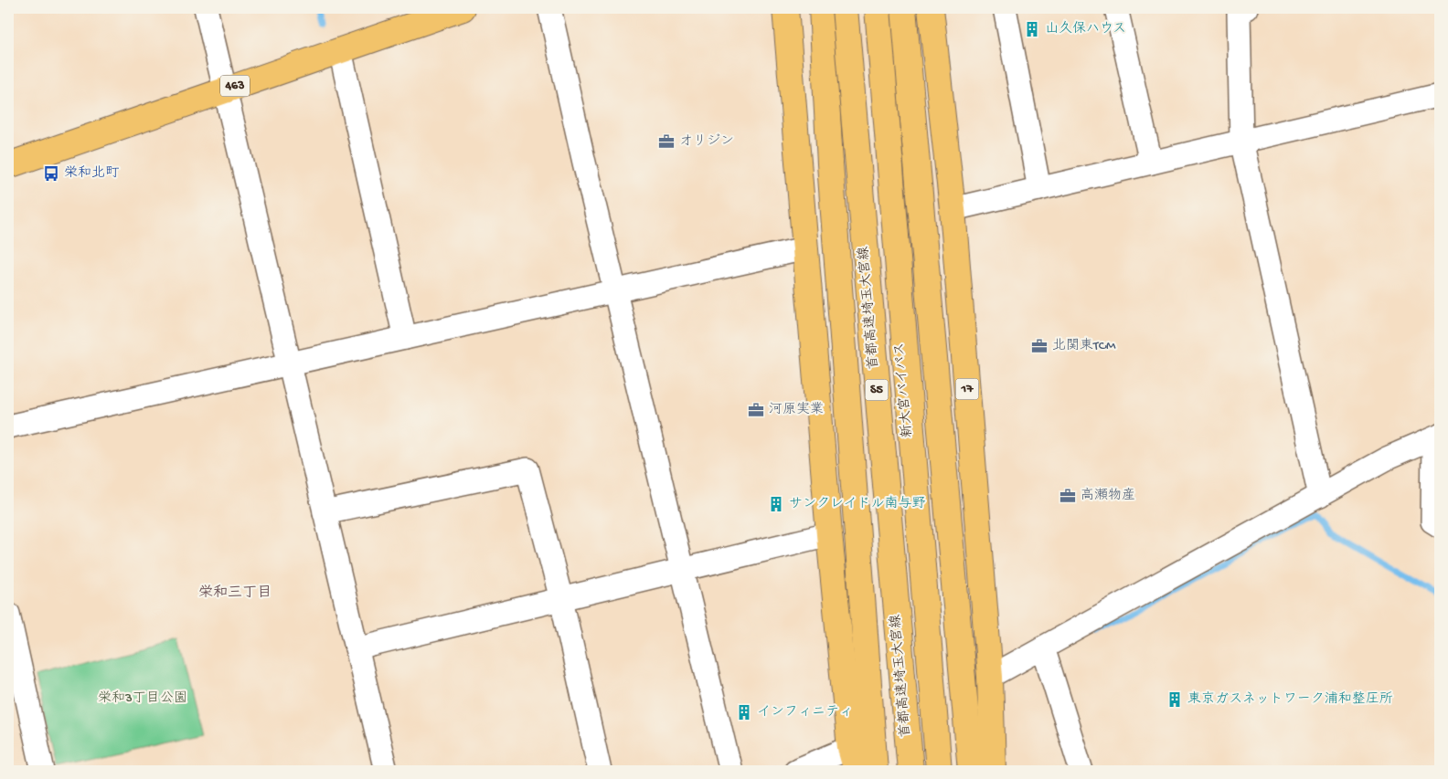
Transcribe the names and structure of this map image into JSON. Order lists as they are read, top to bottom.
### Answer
{
  "streets": {
    "highway": [
      "463",
      "首都高速埼玉大宮線",
      "17",
      "S5",
      "新大宮バイパス"
    ]
  },
  "districts": ["栄和三丁目"],
  "parks": ["栄和3丁目公園"],
  "places": {
    "building": [
      "山久保ハウス",
      "サンクレイドル南与野",
      "東京ガスネットワーク浦和整圧所",
      "インフィニティ"
    ],
    "office": [
      "オリジン",
      "北関東TCM",
      "河原実業",
      "高瀬物産"
    ],
    "bus stop": ["栄和北町"]
  }
}
